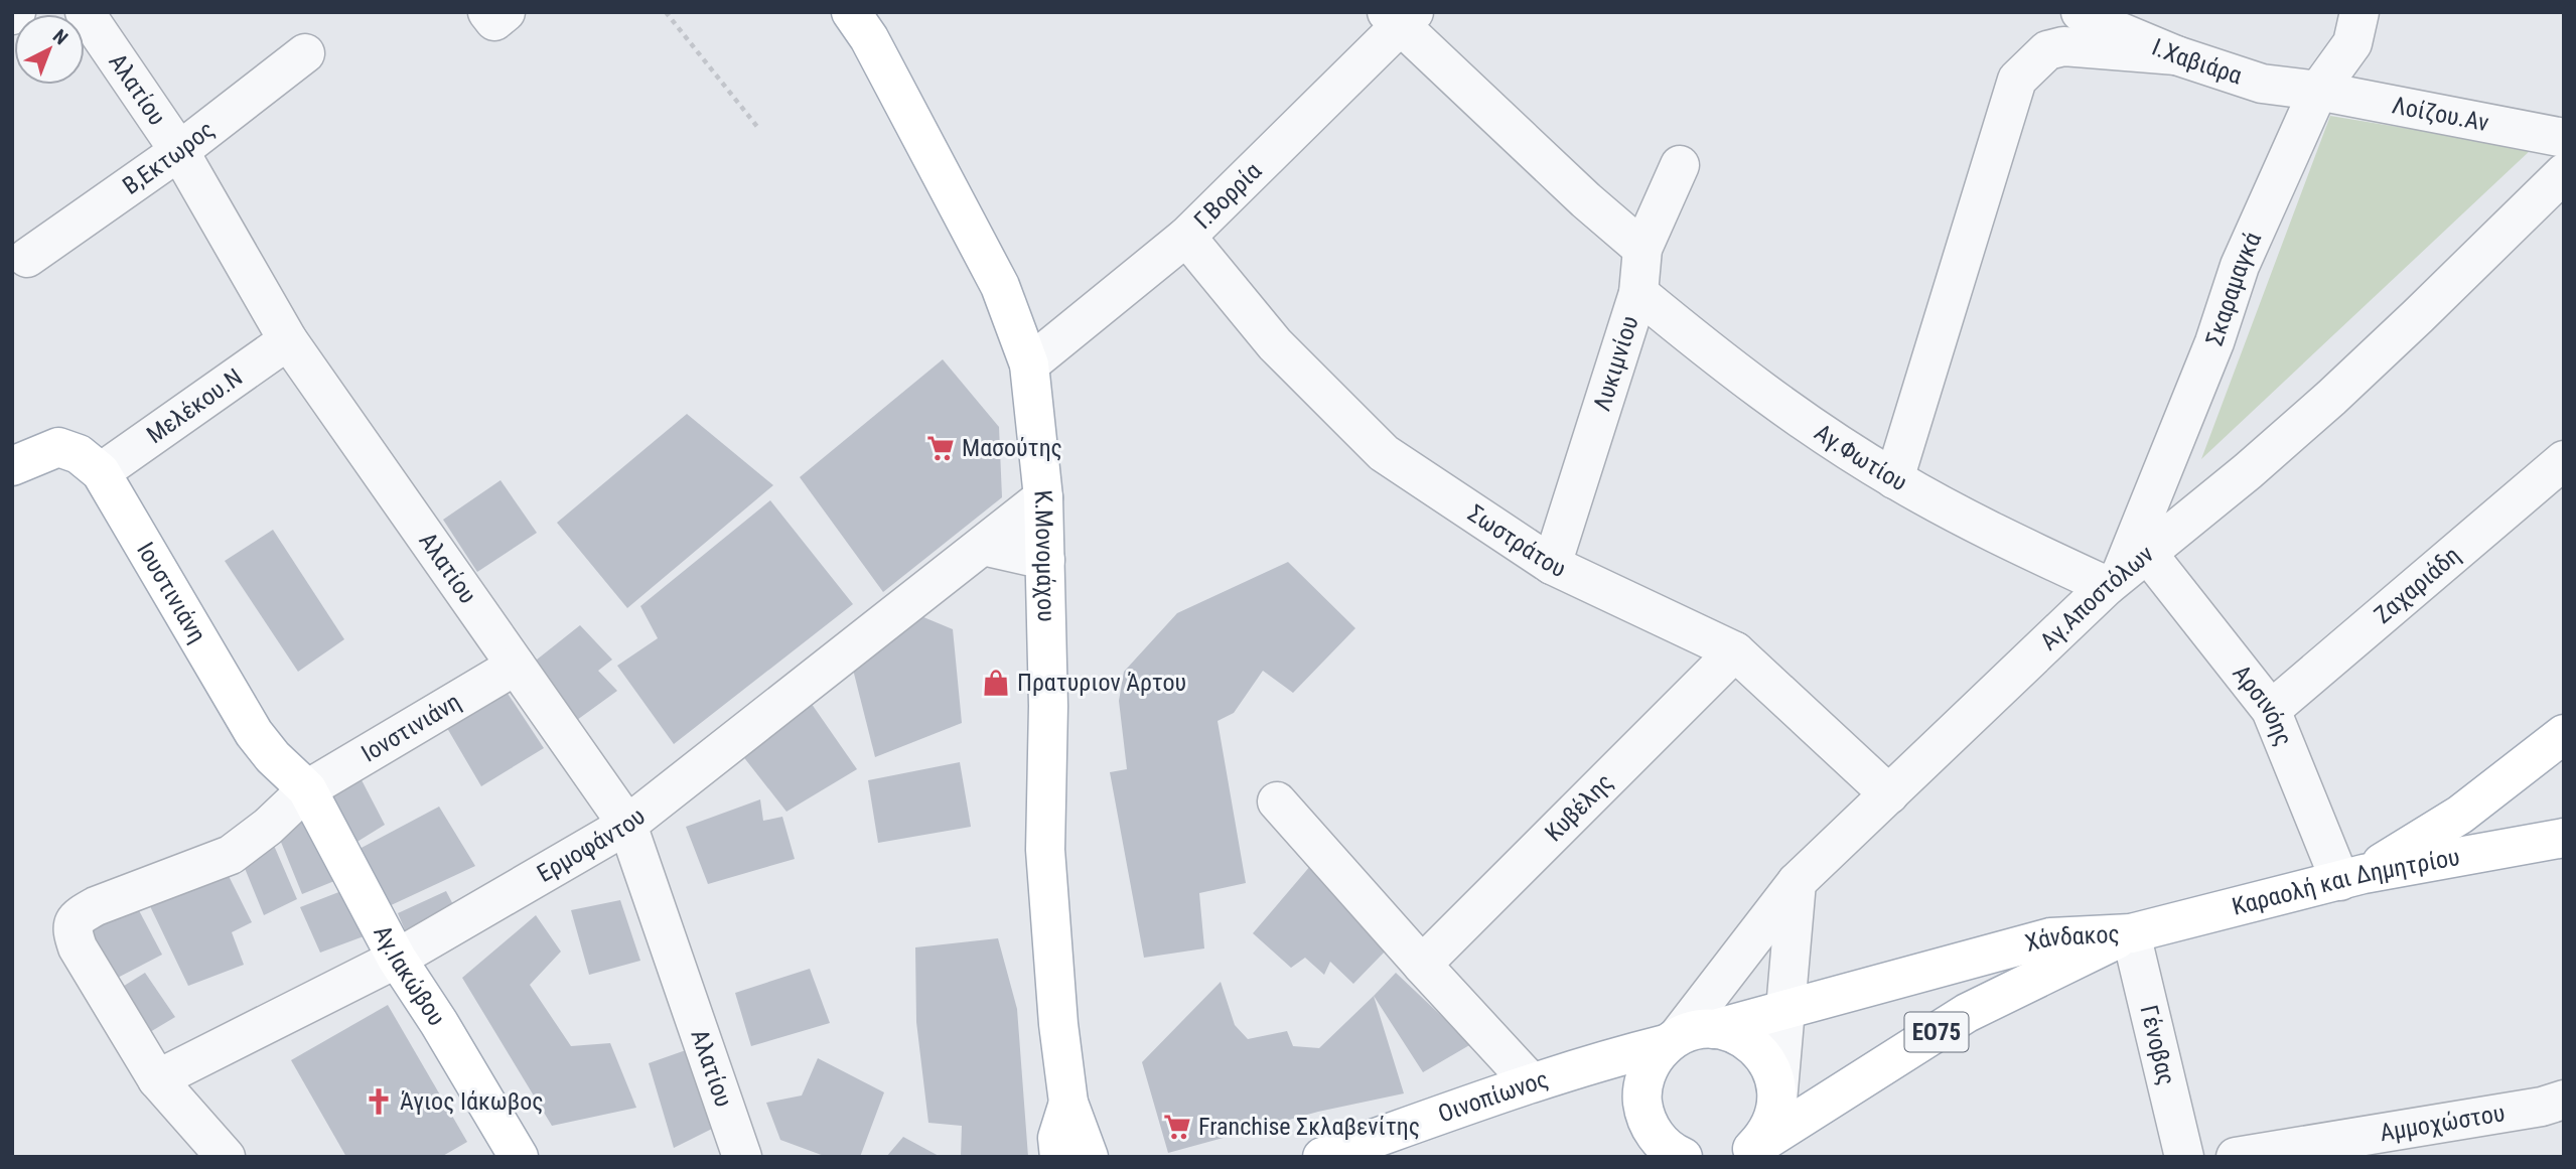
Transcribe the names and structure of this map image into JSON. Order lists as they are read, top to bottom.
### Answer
{
  "streets": {
    "main road": [
      "Κ.Μονομάχου",
      "Ιουστινιάνη",
      "Καραολή και Δημητρίου",
      "Χάνδακος",
      "Αγ.Ιακώβου",
      "ΕΟ75",
      "Οινοπίωνος"
    ],
    "street": [
      "Ι.Χαβιάρα",
      "Αλατίου",
      "Λοίζου.Αν",
      "Β,Εκτωρος",
      "Γ.Βορρία",
      "Σκαραμαγκά",
      "Λυκιμνίου",
      "Μελέκου.Ν",
      "Αγ.Φωτίου",
      "Σωστράτου",
      "Ζαχαριάδη",
      "Αγ.Αποστόλων",
      "Αρσινόης",
      "Ιονστινιάνη",
      "Κυβέλης",
      "Ερμοφάντου",
      "Γένοβας",
      "Αμμοχώστου"
    ]
  },
  "crossings": [
    ["Ι.Χαβιάρα", "Λοίζου.Αν"],
    ["Ι.Χαβιάρα", "Σκαραμαγκά"],
    ["Αλατίου", "Β,Εκτωρος"],
    ["Αλατίου", "Μελέκου.Ν"],
    ["Αλατίου", "Ιονστινιάνη"],
    ["Αλατίου", "Ερμοφάντου"],
    ["Λοίζου.Αν", "Σκαραμαγκά"],
    ["Γ.Βορρία", "Σωστράτου"],
    ["Γ.Βορρία", "Κ.Μονομάχου"],
    ["Σκαραμαγκά", "Αγ.Φωτίου"],
    ["Σκαραμαγκά", "Αγ.Αποστόλων"],
    ["Σκαραμαγκά", "Αρσινόης"],
    ["Λυκιμνίου", "Αγ.Φωτίου"],
    ["Λυκιμνίου", "Σωστράτου"],
    ["Μελέκου.Ν", "Ιουστινιάνη"],
    ["Αγ.Φωτίου", "Αγ.Αποστόλων"],
    ["Αγ.Φωτίου", "Αρσινόης"],
    ["Σωστράτου", "Αγ.Αποστόλων"],
    ["Σωστράτου", "Κυβέλης"],
    ["Κ.Μονομάχου", "Ερμοφάντου"],
    ["Ζαχαριάδη", "Αρσινόης"],
    ["Ιουστινιάνη", "Ιονστινιάνη"],
    ["Ιουστινιάνη", "Αγ.Ιακώβου"],
    ["Αγ.Αποστόλων", "Αρσινόης"],
    ["Αγ.Αποστόλων", "Χάνδακος"],
    ["Αγ.Αποστόλων", "Οινοπίωνος"],
    ["Αρσινόης", "Καραολή και Δημητρίου"],
    ["Ιονστινιάνη", "Ερμοφάντου"],
    ["Ιονστινιάνη", "Αγ.Ιακώβου"],
    ["Ερμοφάντου", "Αγ.Ιακώβου"],
    ["Καραολή και Δημητρίου", "Χάνδακος"],
    ["Καραολή και Δημητρίου", "Γένοβας"],
    ["Χάνδακος", "ΕΟ75"],
    ["Χάνδακος", "Γένοβας"],
    ["Χάνδακος", "Οινοπίωνος"]
  ],
  "places": {
    "supermarket": ["Μασούτης", "Franchise Σκλαβενίτης"],
    "shop": ["Πρατυριον Άρτου"],
    "church": ["Άγιος Ιάκωβος"]
  },
  "north": "top right"
}
